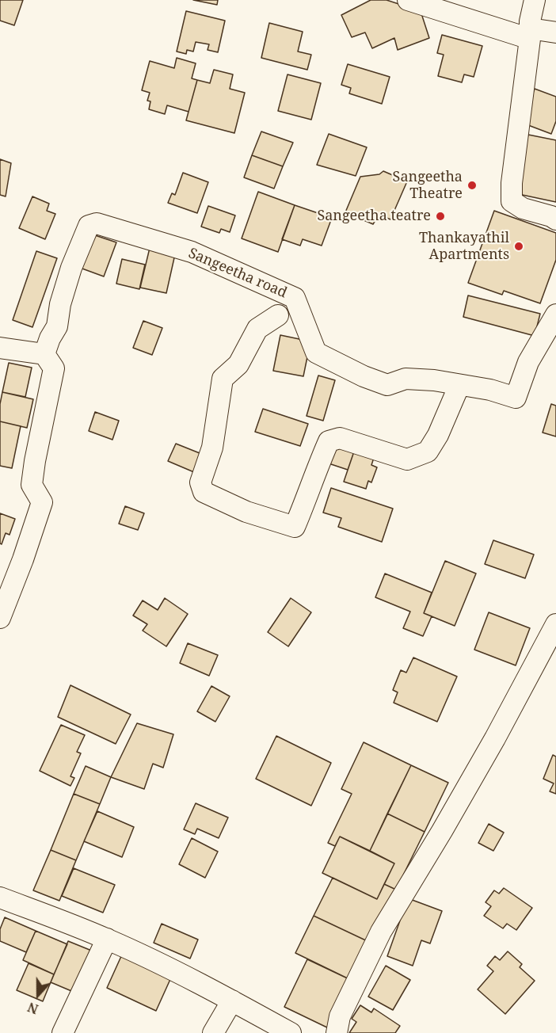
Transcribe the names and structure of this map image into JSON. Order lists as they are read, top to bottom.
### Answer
{
  "streets": {
    "street": ["Sangeetha road"]
  },
  "places": ["Sangeetha Theatre", "Sangeetha teatre", "Thankayathil Apartments"],
  "north": "bottom"
}
